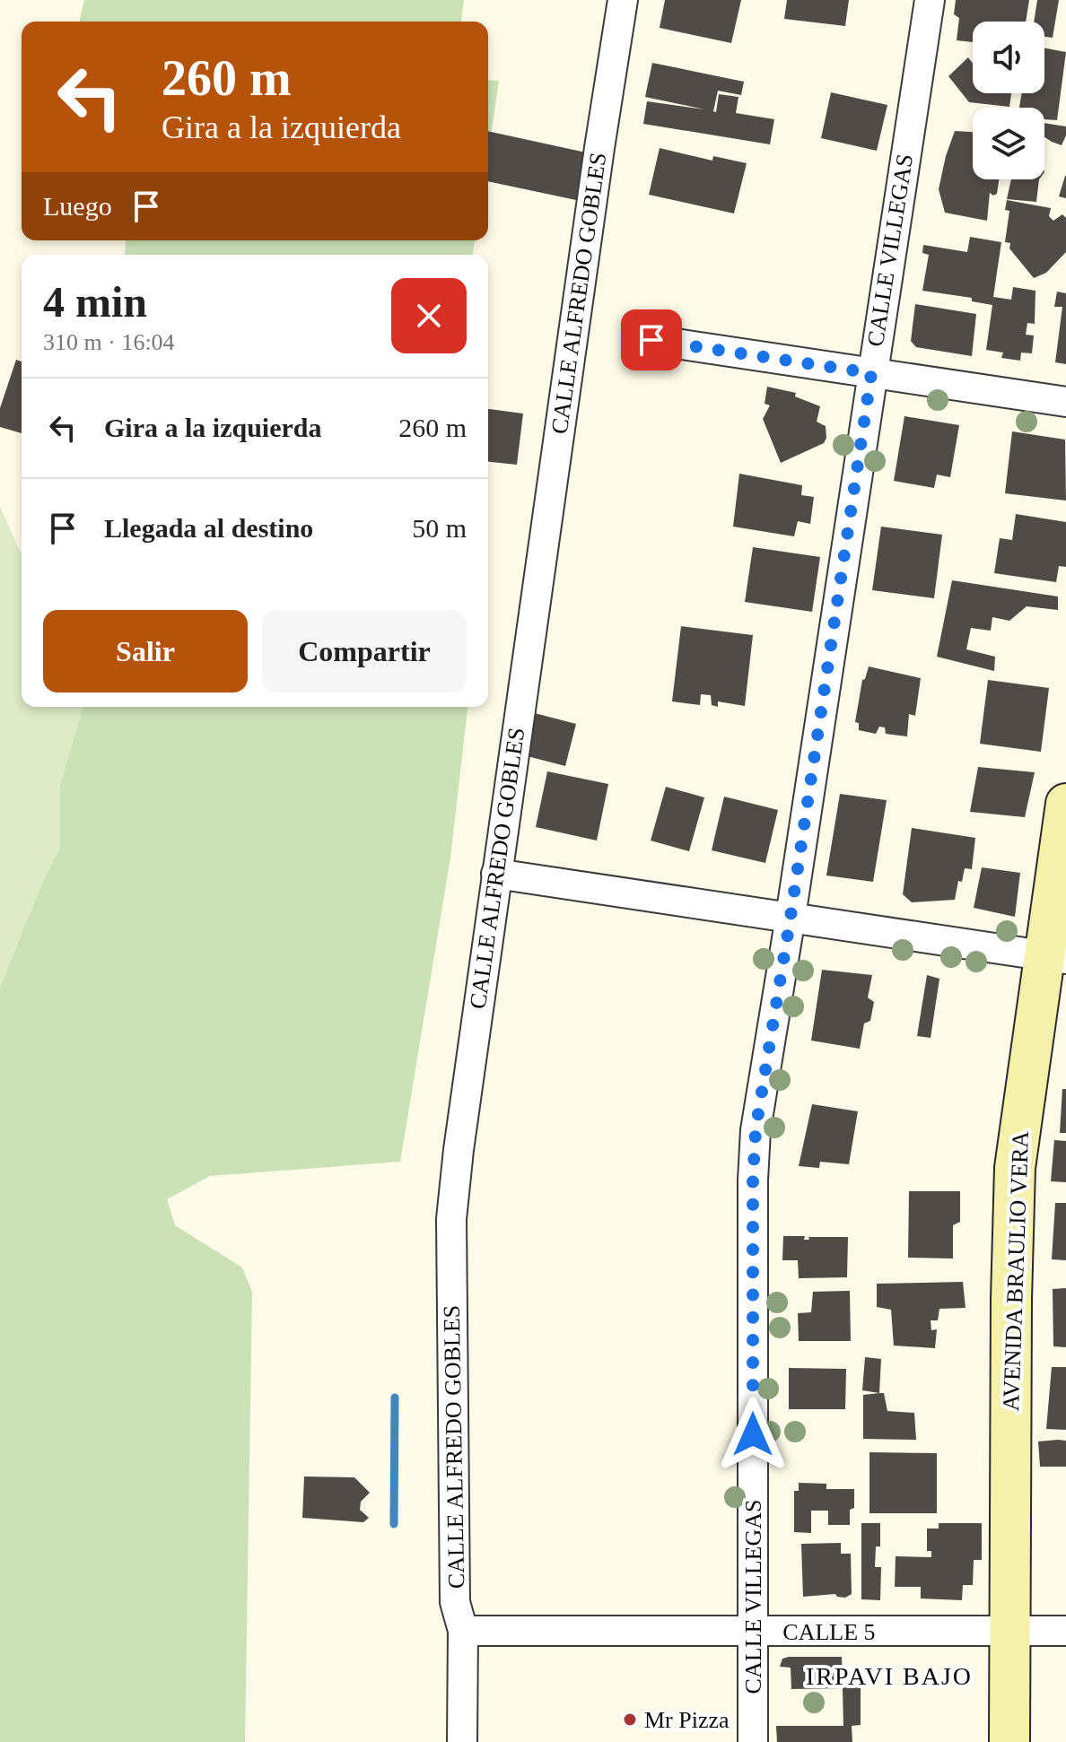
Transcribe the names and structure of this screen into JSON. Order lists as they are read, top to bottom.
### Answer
{
  "streets": {
    "main road": ["AVENIDA BRAULIO VERA"],
    "street": ["CALLE VILLEGAS", "CALLE ALFREDO GOBLES", "CALLE 5"]
  },
  "crossings": [
    ["CALLE VILLEGAS", "CALLE 5"],
    ["CALLE ALFREDO GOBLES", "CALLE 5"],
    ["AVENIDA BRAULIO VERA", "CALLE 5"]
  ],
  "districts": ["IRPAVI BAJO"],
  "places": ["Mr Pizza"],
  "page": {
    "turn": ["260 m", "Gira a la izquierda"],
    "then": "Luego",
    "heading": ["4 min", "310 m · 16:04"],
    "list": [
      {
        "name": "Gira a la izquierda",
        "value": "260 m"
      },
      {
        "name": "Llegada al destino",
        "value": "50 m"
      }
    ],
    "buttons": ["Salir", "Compartir"]
  }
}
